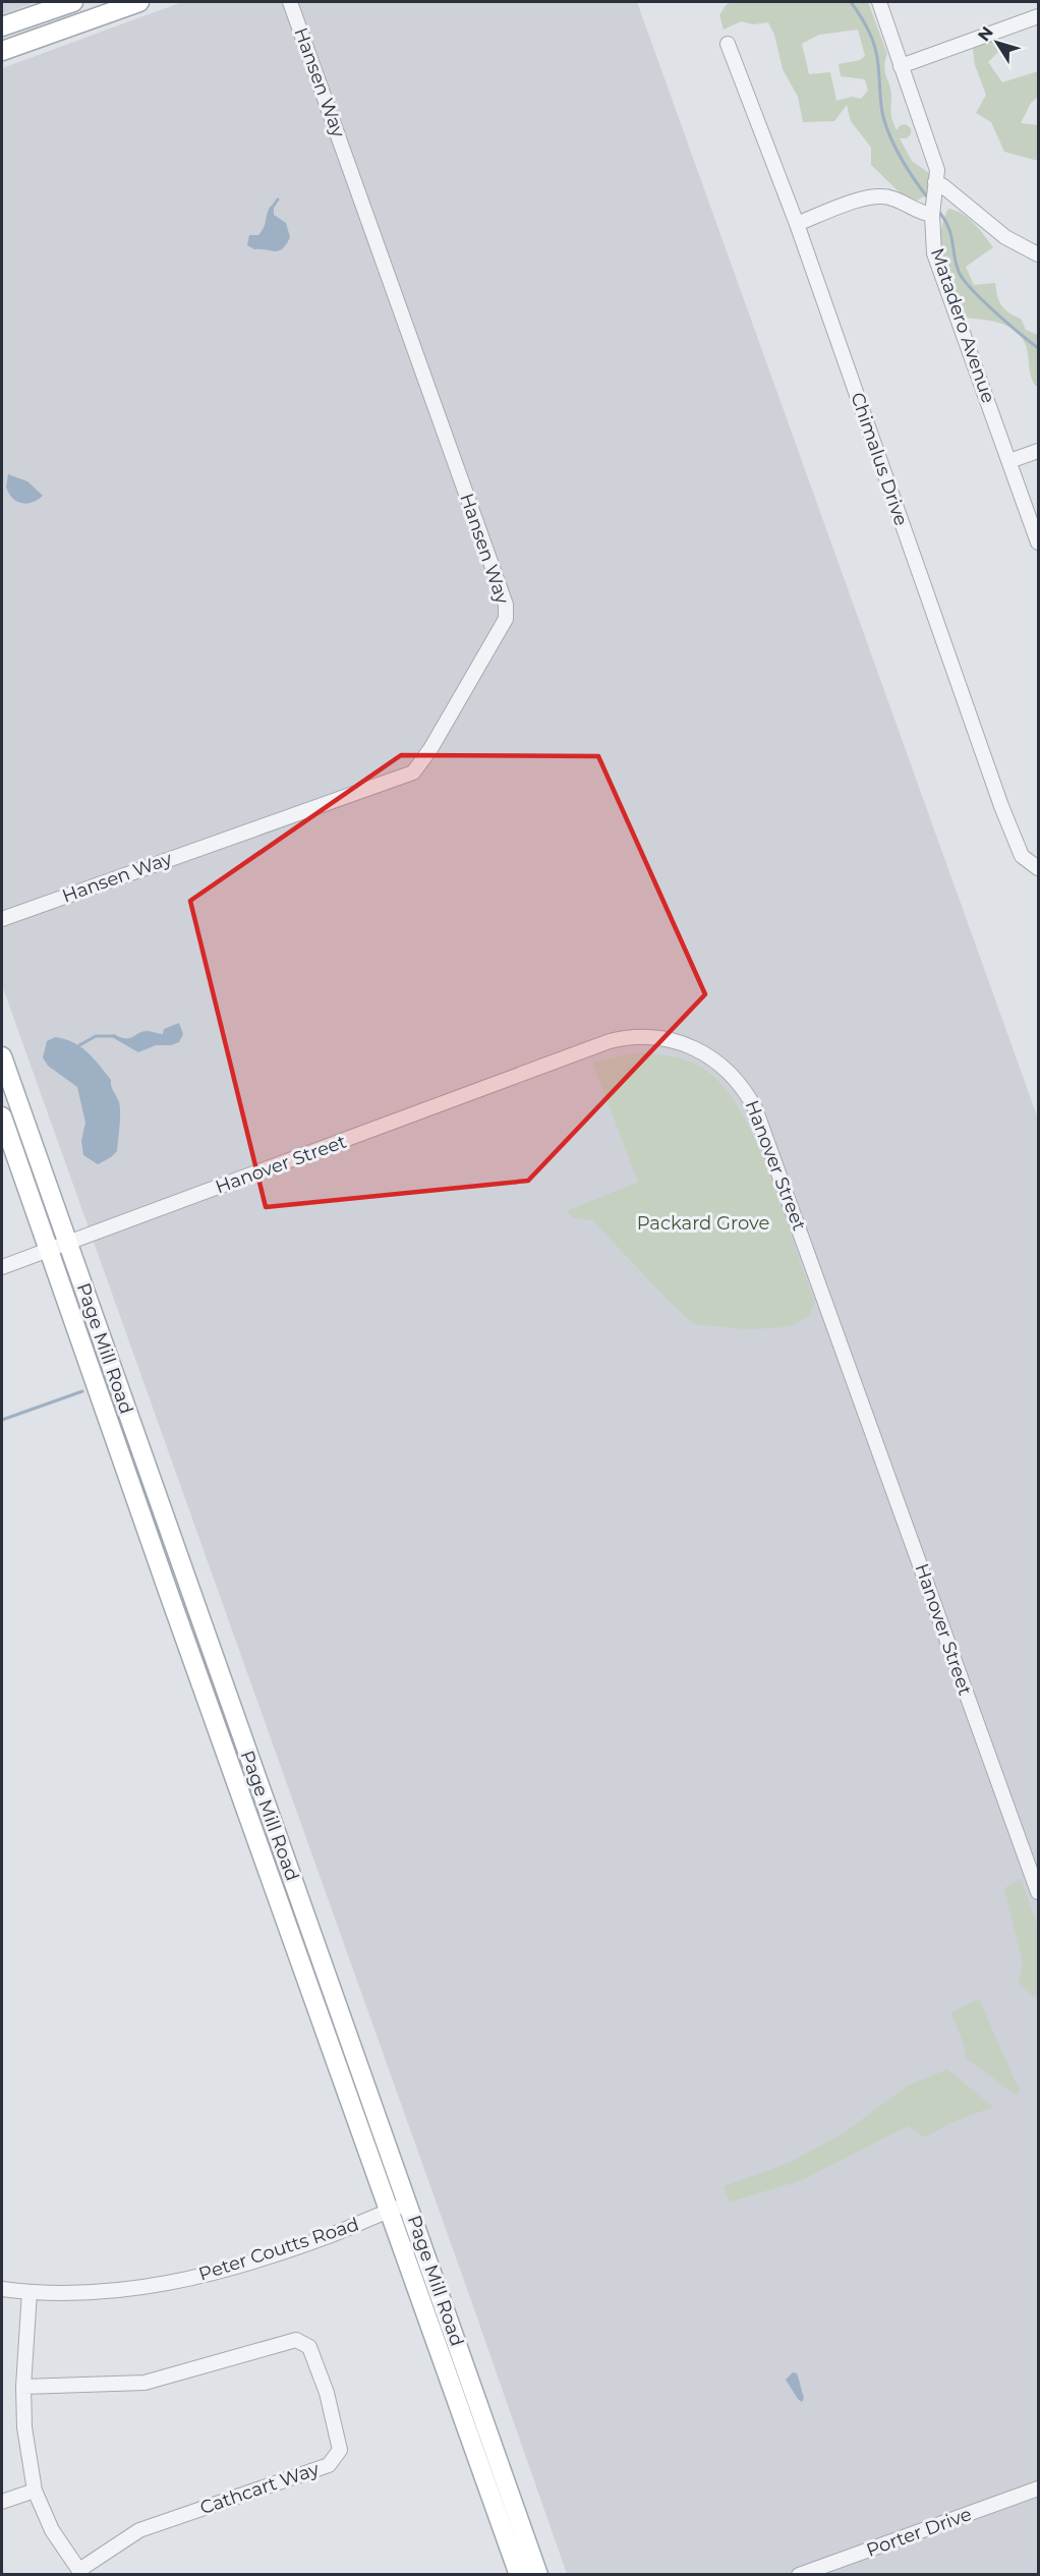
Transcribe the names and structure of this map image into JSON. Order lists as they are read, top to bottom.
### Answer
{
  "streets": {
    "main road": ["Page Mill Road"],
    "street": [
      "Hansen Way",
      "Matadero Avenue",
      "Chimalus Drive",
      "Hanover Street",
      "Peter Coutts Road",
      "Cathcart Way",
      "Porter Drive"
    ]
  },
  "crossings": [
    ["Hanover Street", "Page Mill Road"],
    ["Page Mill Road", "Peter Coutts Road"]
  ],
  "parks": ["Packard Grove"],
  "north": "top left"
}
